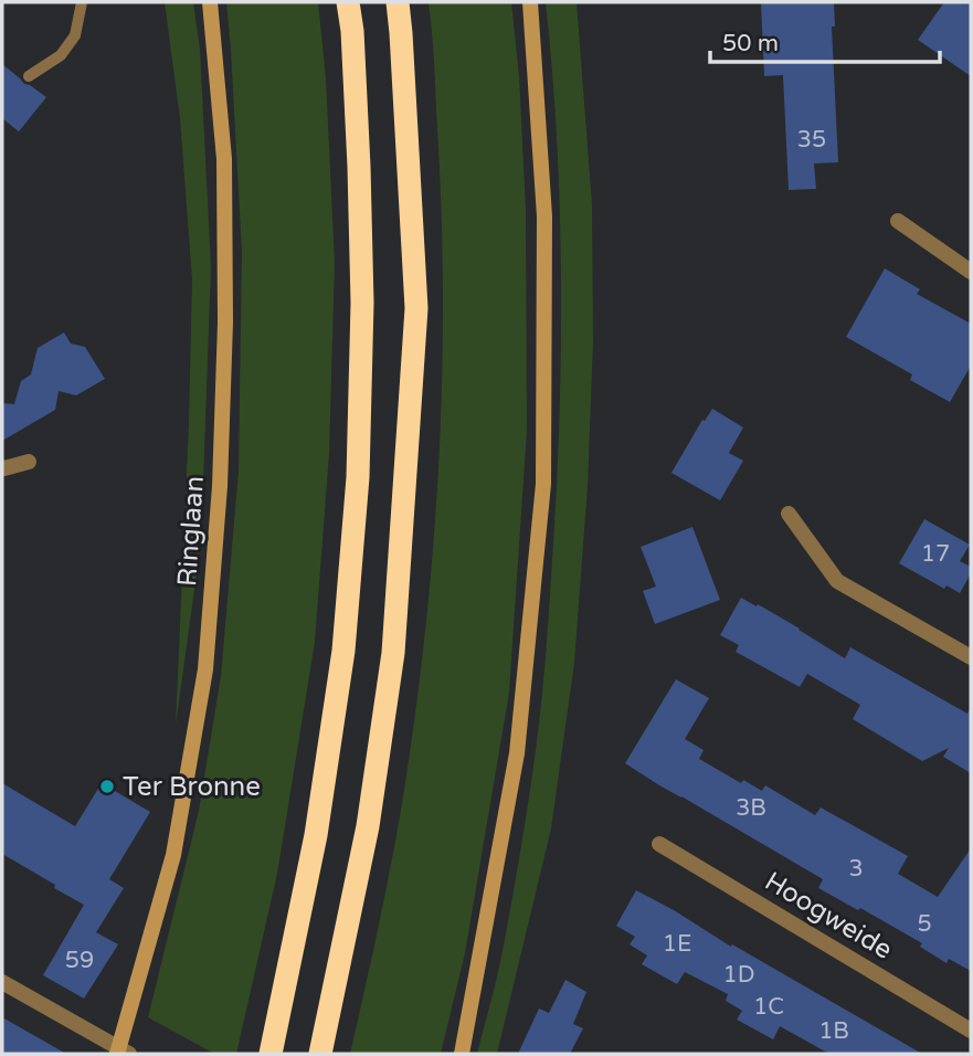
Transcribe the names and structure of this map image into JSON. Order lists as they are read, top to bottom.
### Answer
{
  "streets": {
    "main road": ["Ringlaan"],
    "street": ["Hoogweide"]
  },
  "places": ["Ter Bronne"],
  "house_numbers": [
    "35",
    "17",
    "3B",
    "3",
    "5",
    "1E",
    "59",
    "1D",
    "1C",
    "1B"
  ],
  "scale_bar": "50 m"
}
